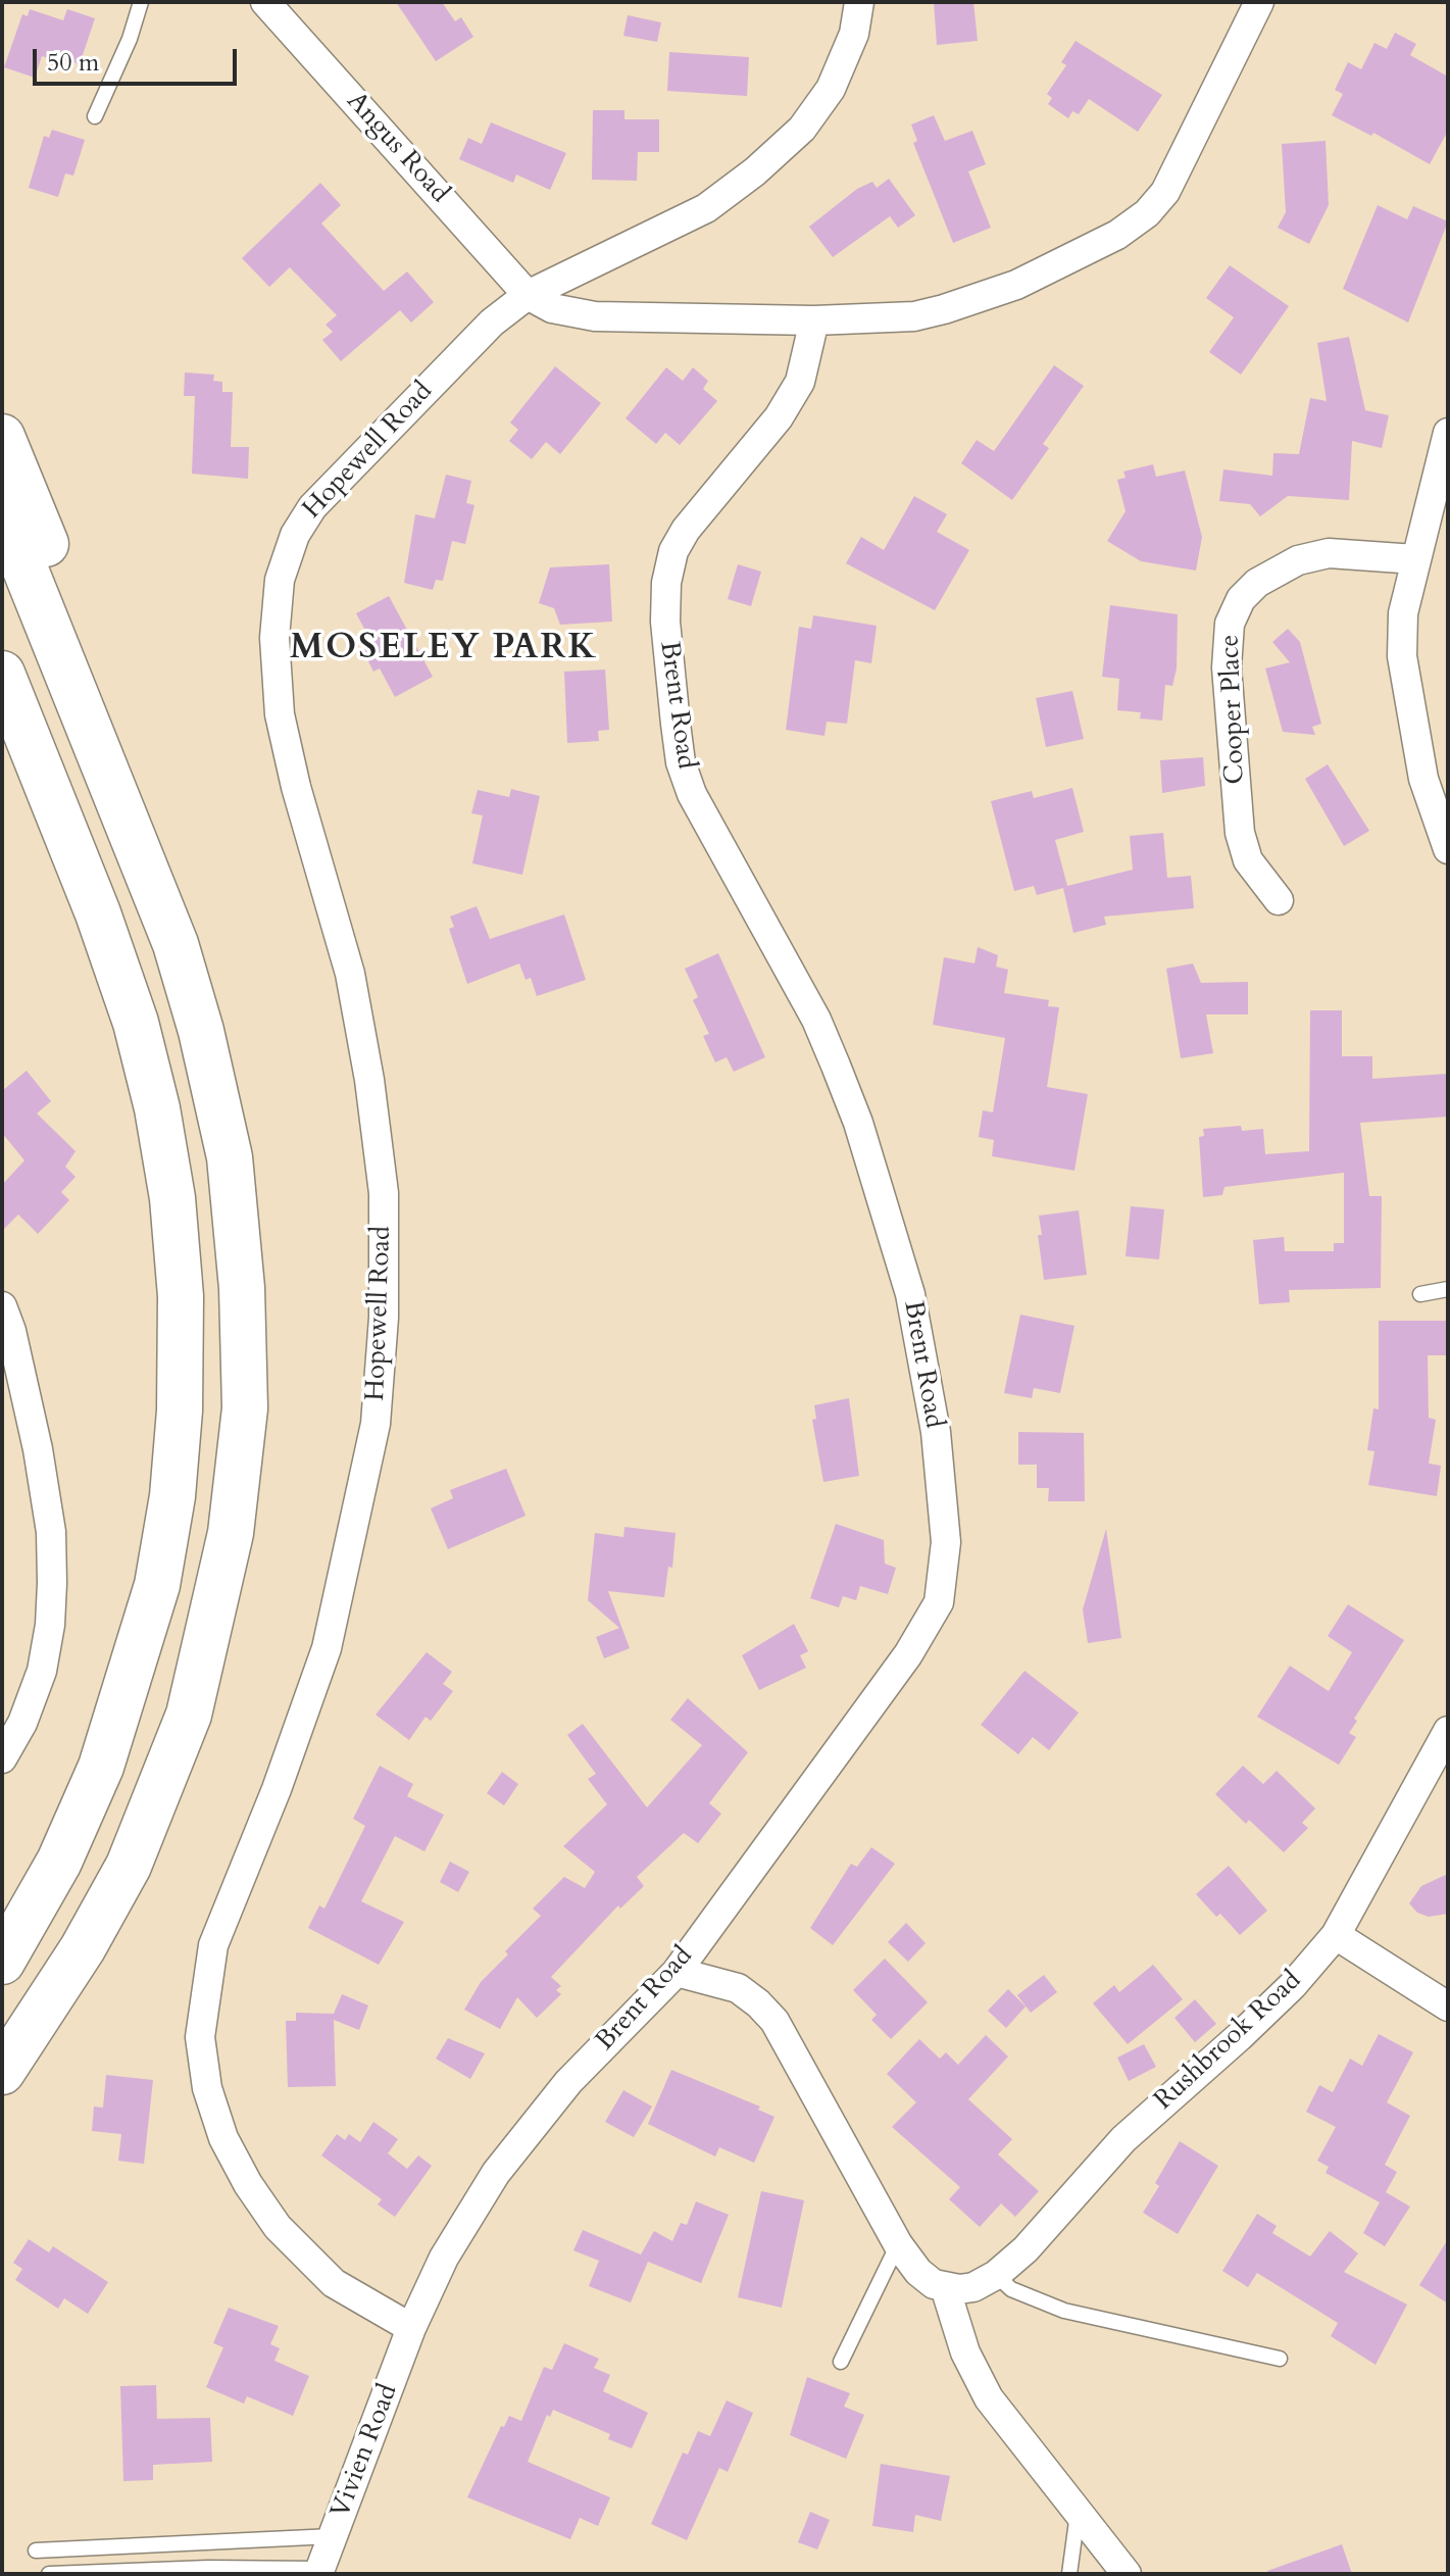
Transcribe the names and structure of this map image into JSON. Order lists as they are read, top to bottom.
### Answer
{
  "streets": {
    "street": [
      "Angus Road",
      "Hopewell Road",
      "Brent Road",
      "Cooper Place",
      "Rushbrook Road",
      "Vivien Road"
    ]
  },
  "crossings": [
    ["Angus Road", "Hopewell Road"],
    ["Hopewell Road", "Brent Road"],
    ["Hopewell Road", "Vivien Road"],
    ["Brent Road", "Vivien Road"]
  ],
  "districts": ["MOSELEY PARK"],
  "scale_bar": "50 m"
}
